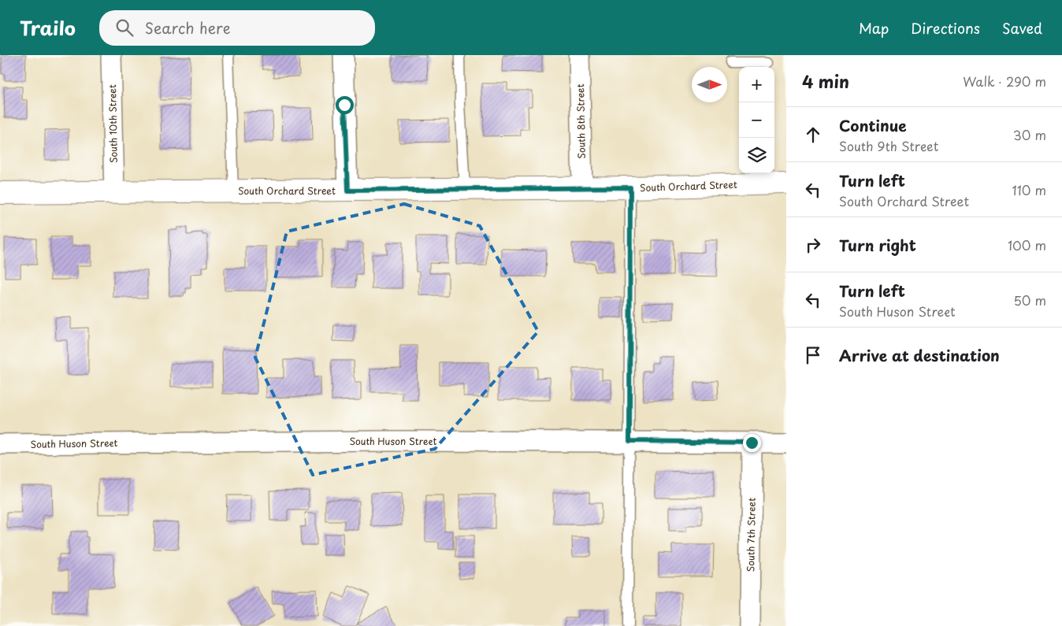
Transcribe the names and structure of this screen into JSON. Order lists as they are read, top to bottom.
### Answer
{
  "streets": {
    "street": [
      "South 8th Street",
      "South 10th Street",
      "South Orchard Street",
      "South Huson Street",
      "South 7th Street"
    ]
  },
  "crossings": [
    ["South 8th Street", "South Orchard Street"],
    ["South 10th Street", "South Orchard Street"],
    ["South Huson Street", "South 7th Street"]
  ],
  "north": "right",
  "page": {
    "header": "Trailo",
    "search": "Search here",
    "nav": ["Map", "Directions", "Saved"],
    "heading": ["4 min", "Walk · 290 m"],
    "map_buttons": ["+", "−"],
    "list": [
      ["Continue", "South 9th Street", "30 m"],
      ["Turn left", "South Orchard Street", "110 m"],
      ["Turn right", "100 m"],
      ["Turn left", "South Huson Street", "50 m"],
      "Arrive at destination"
    ]
  }
}
